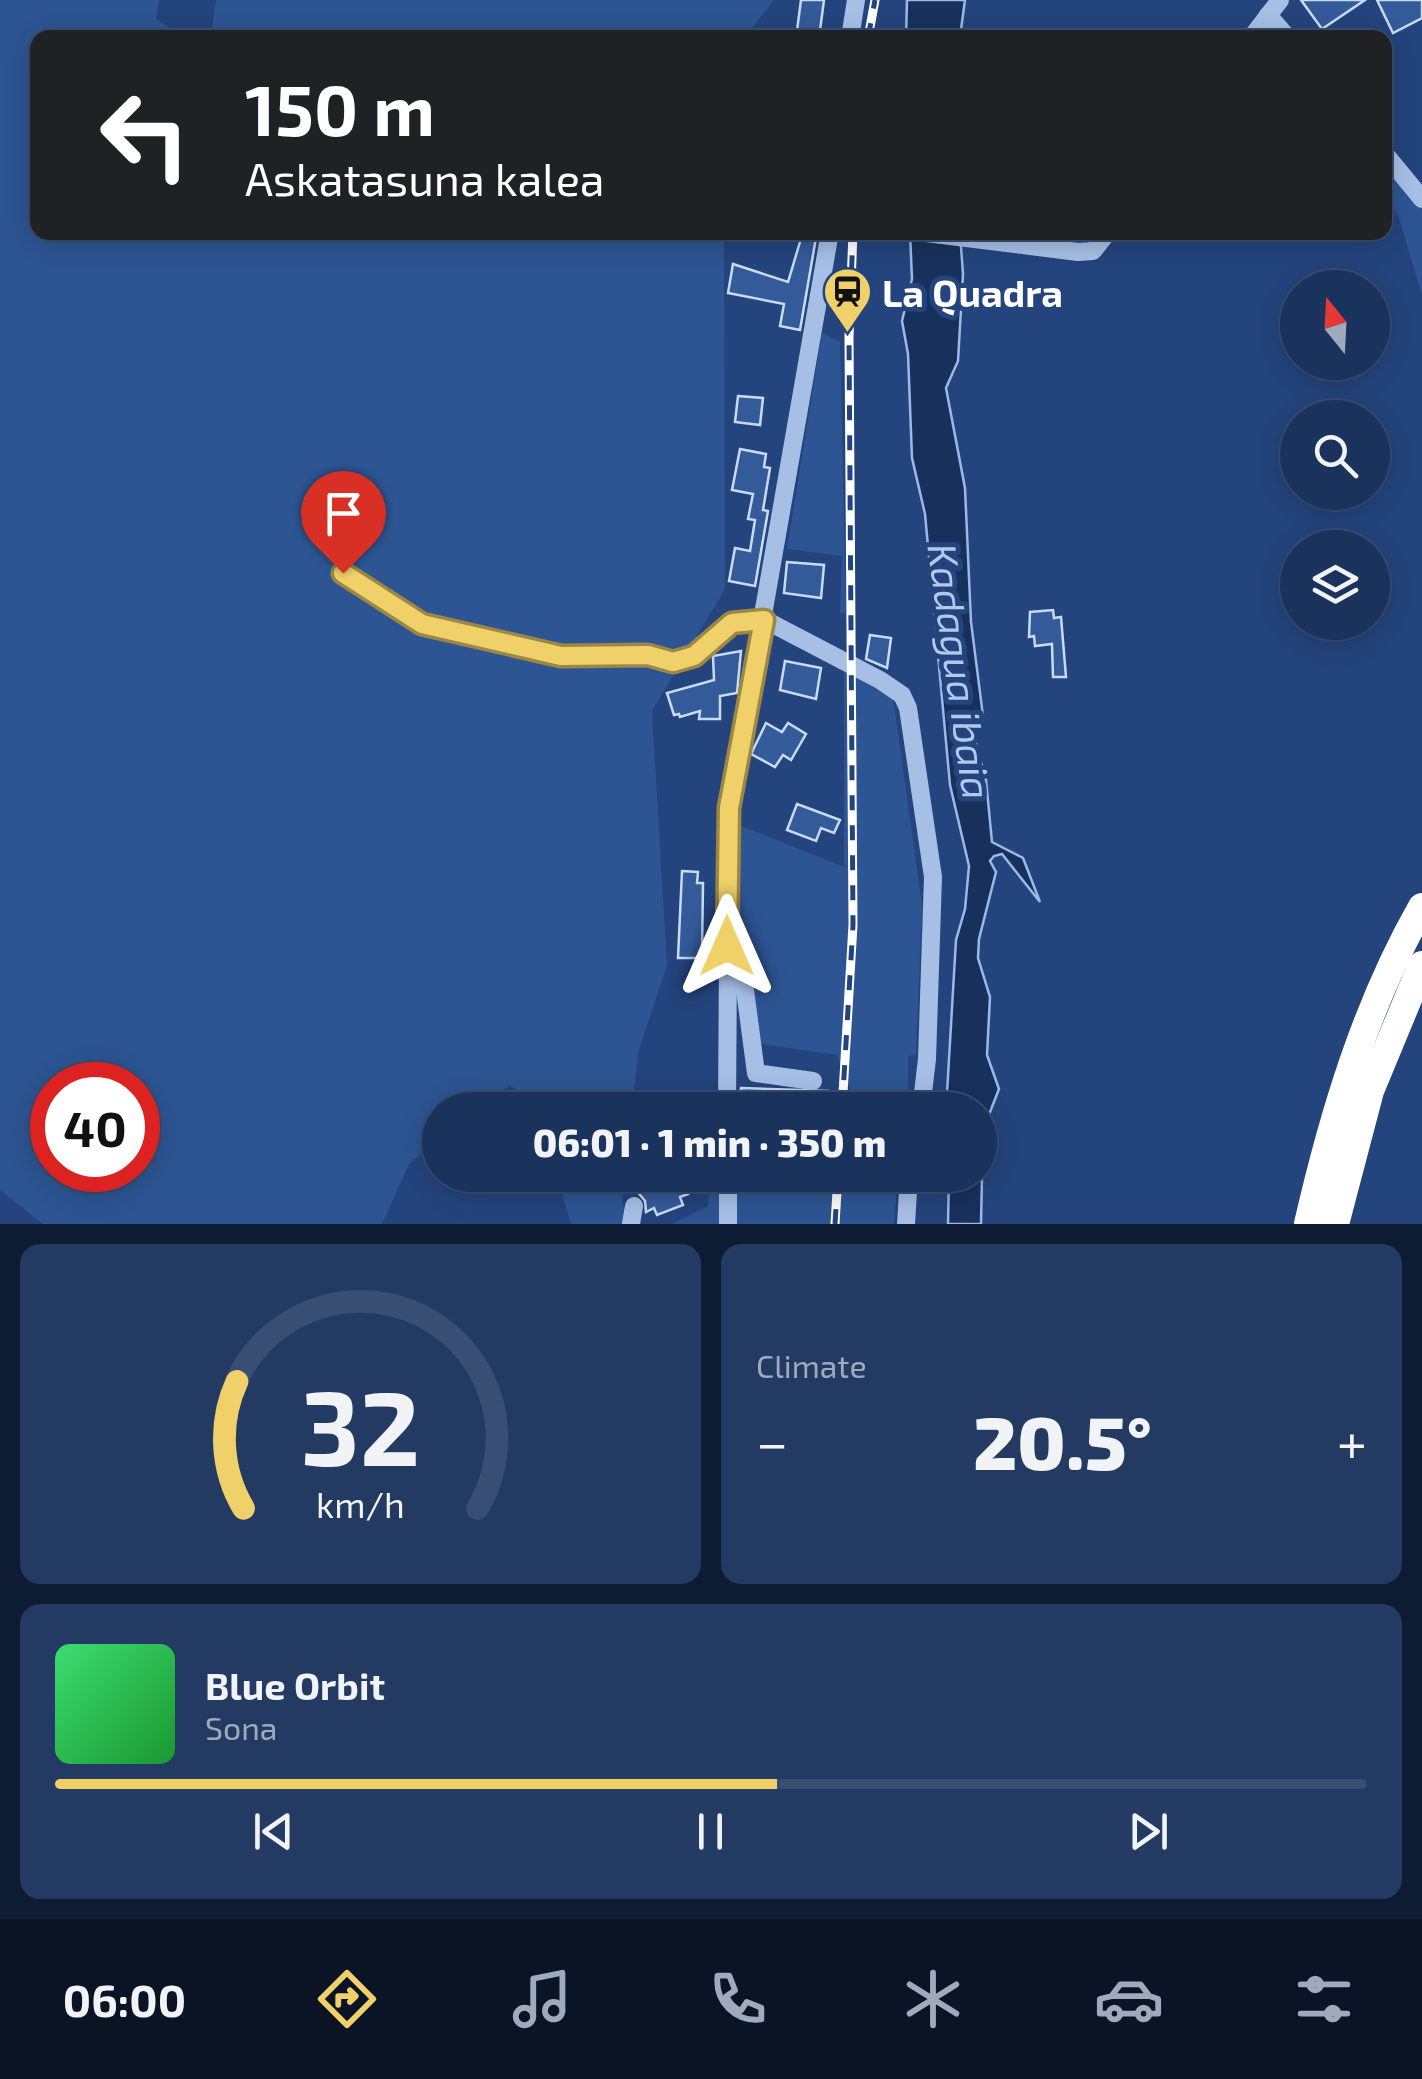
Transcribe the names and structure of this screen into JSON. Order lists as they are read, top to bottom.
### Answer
{
  "water": ["Kadagua ibaia"],
  "places": {
    "station": ["La Quadra"]
  },
  "north": "top",
  "page": {
    "turn": ["150 m", "Askatasuna kalea"],
    "limit": "40",
    "trip": "06:01 · 1 min · 350 m",
    "tile": "Climate",
    "heat": ["−", "20.5°", "+"],
    "song": ["Blue Orbit", "Sona"],
    "tabs": "06:00",
    "gauge": ["32", "km/h"]
  }
}
